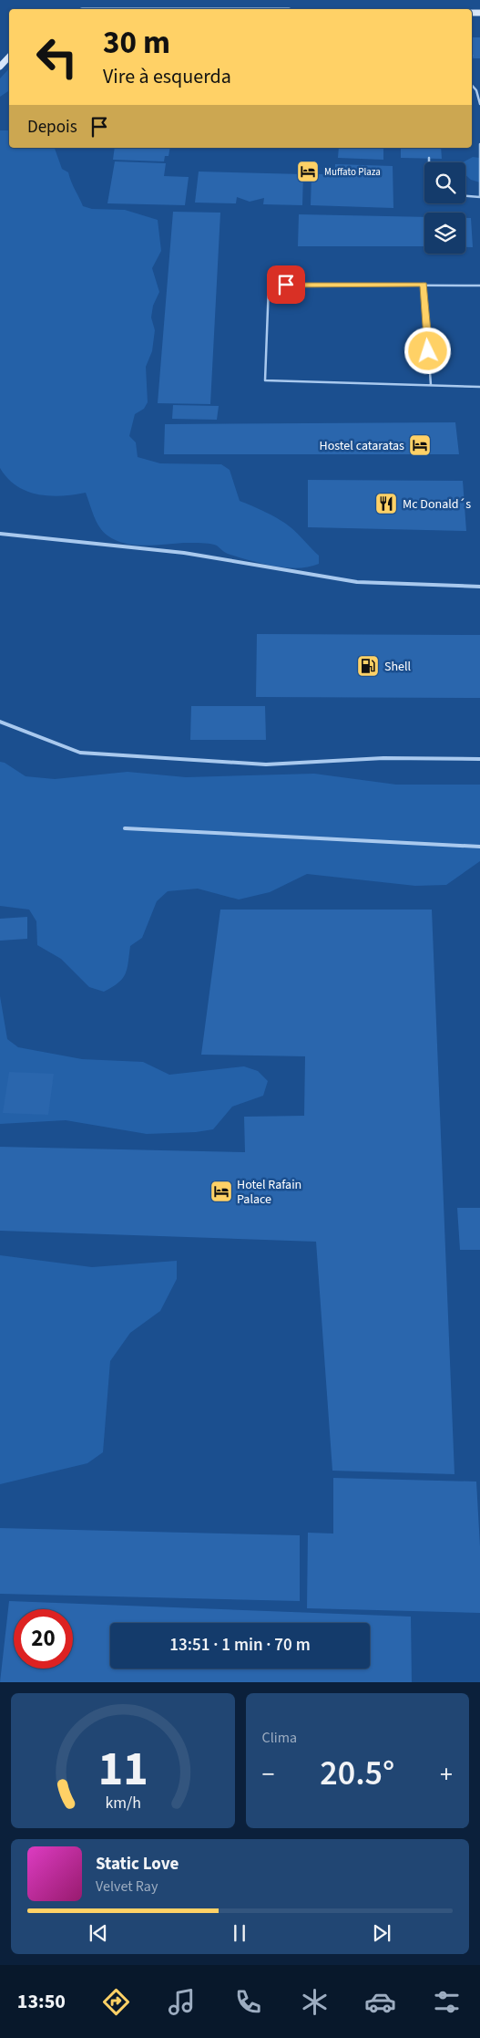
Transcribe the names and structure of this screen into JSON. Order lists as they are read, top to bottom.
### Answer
{
  "places": {
    "hotel": ["Muffato Plaza", "Hostel cataratas", "Hotel Rafain Palace"],
    "restaurant": ["Mc Donald´s"],
    "fuel station": ["Shell"]
  },
  "page": {
    "turn": ["30 m", "Vire à esquerda"],
    "then": "Depois",
    "limit": "20",
    "trip": "13:51 · 1 min · 70 m",
    "tile": "Clima",
    "heat": ["−", "20.5°", "+"],
    "song": ["Static Love", "Velvet Ray"],
    "tabs": "13:50",
    "gauge": ["11", "km/h"]
  }
}
